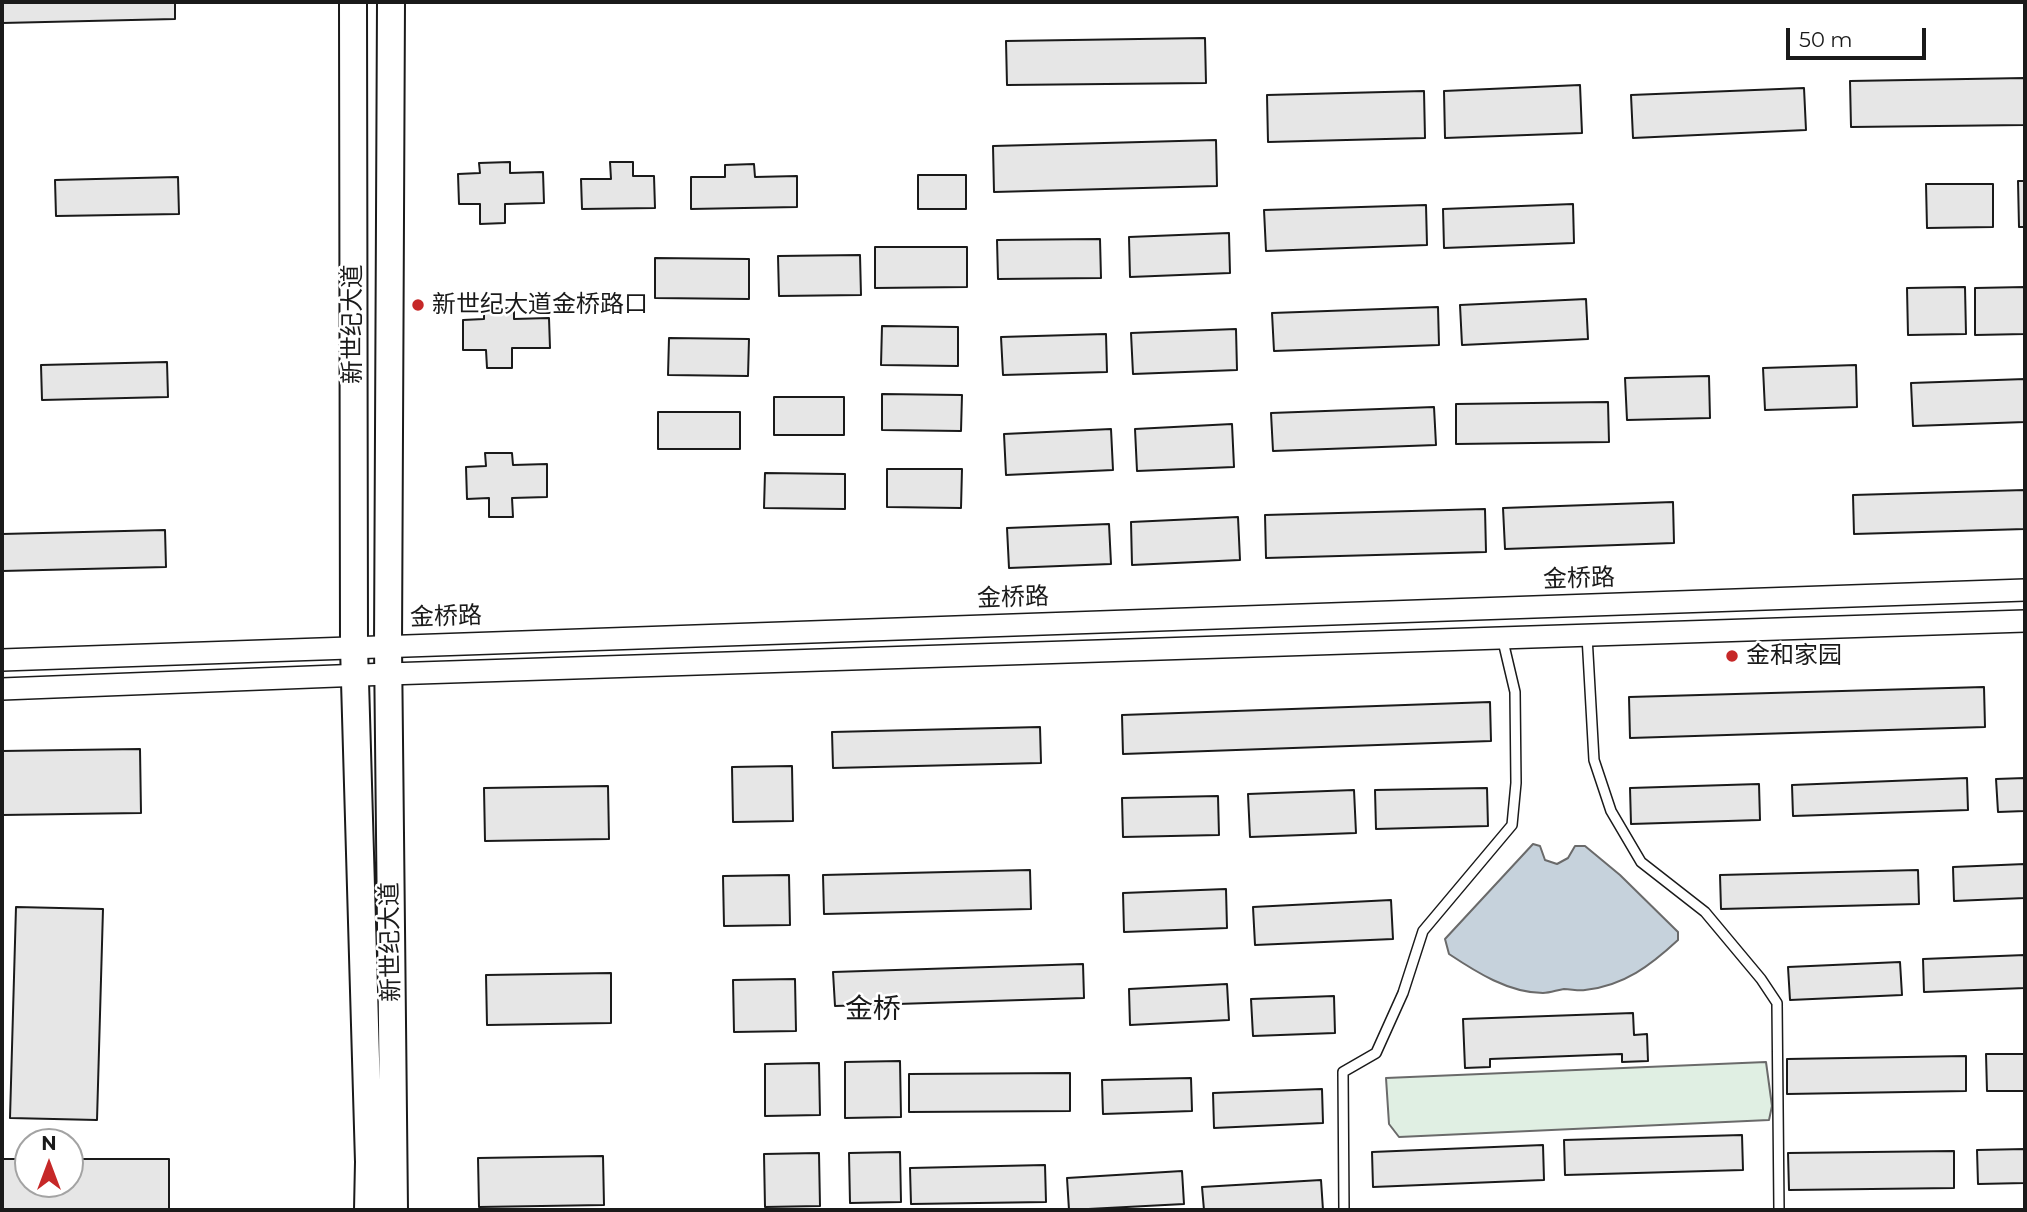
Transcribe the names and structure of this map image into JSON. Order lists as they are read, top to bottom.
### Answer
{
  "streets": {
    "main road": ["新世纪大道"],
    "street": ["金桥路"]
  },
  "crossings": [
    ["新世纪大道", "金桥路"]
  ],
  "districts": ["金桥"],
  "places": ["新世纪大道金桥路口", "金和家园"],
  "scale_bar": "50 m",
  "north": "top"
}
